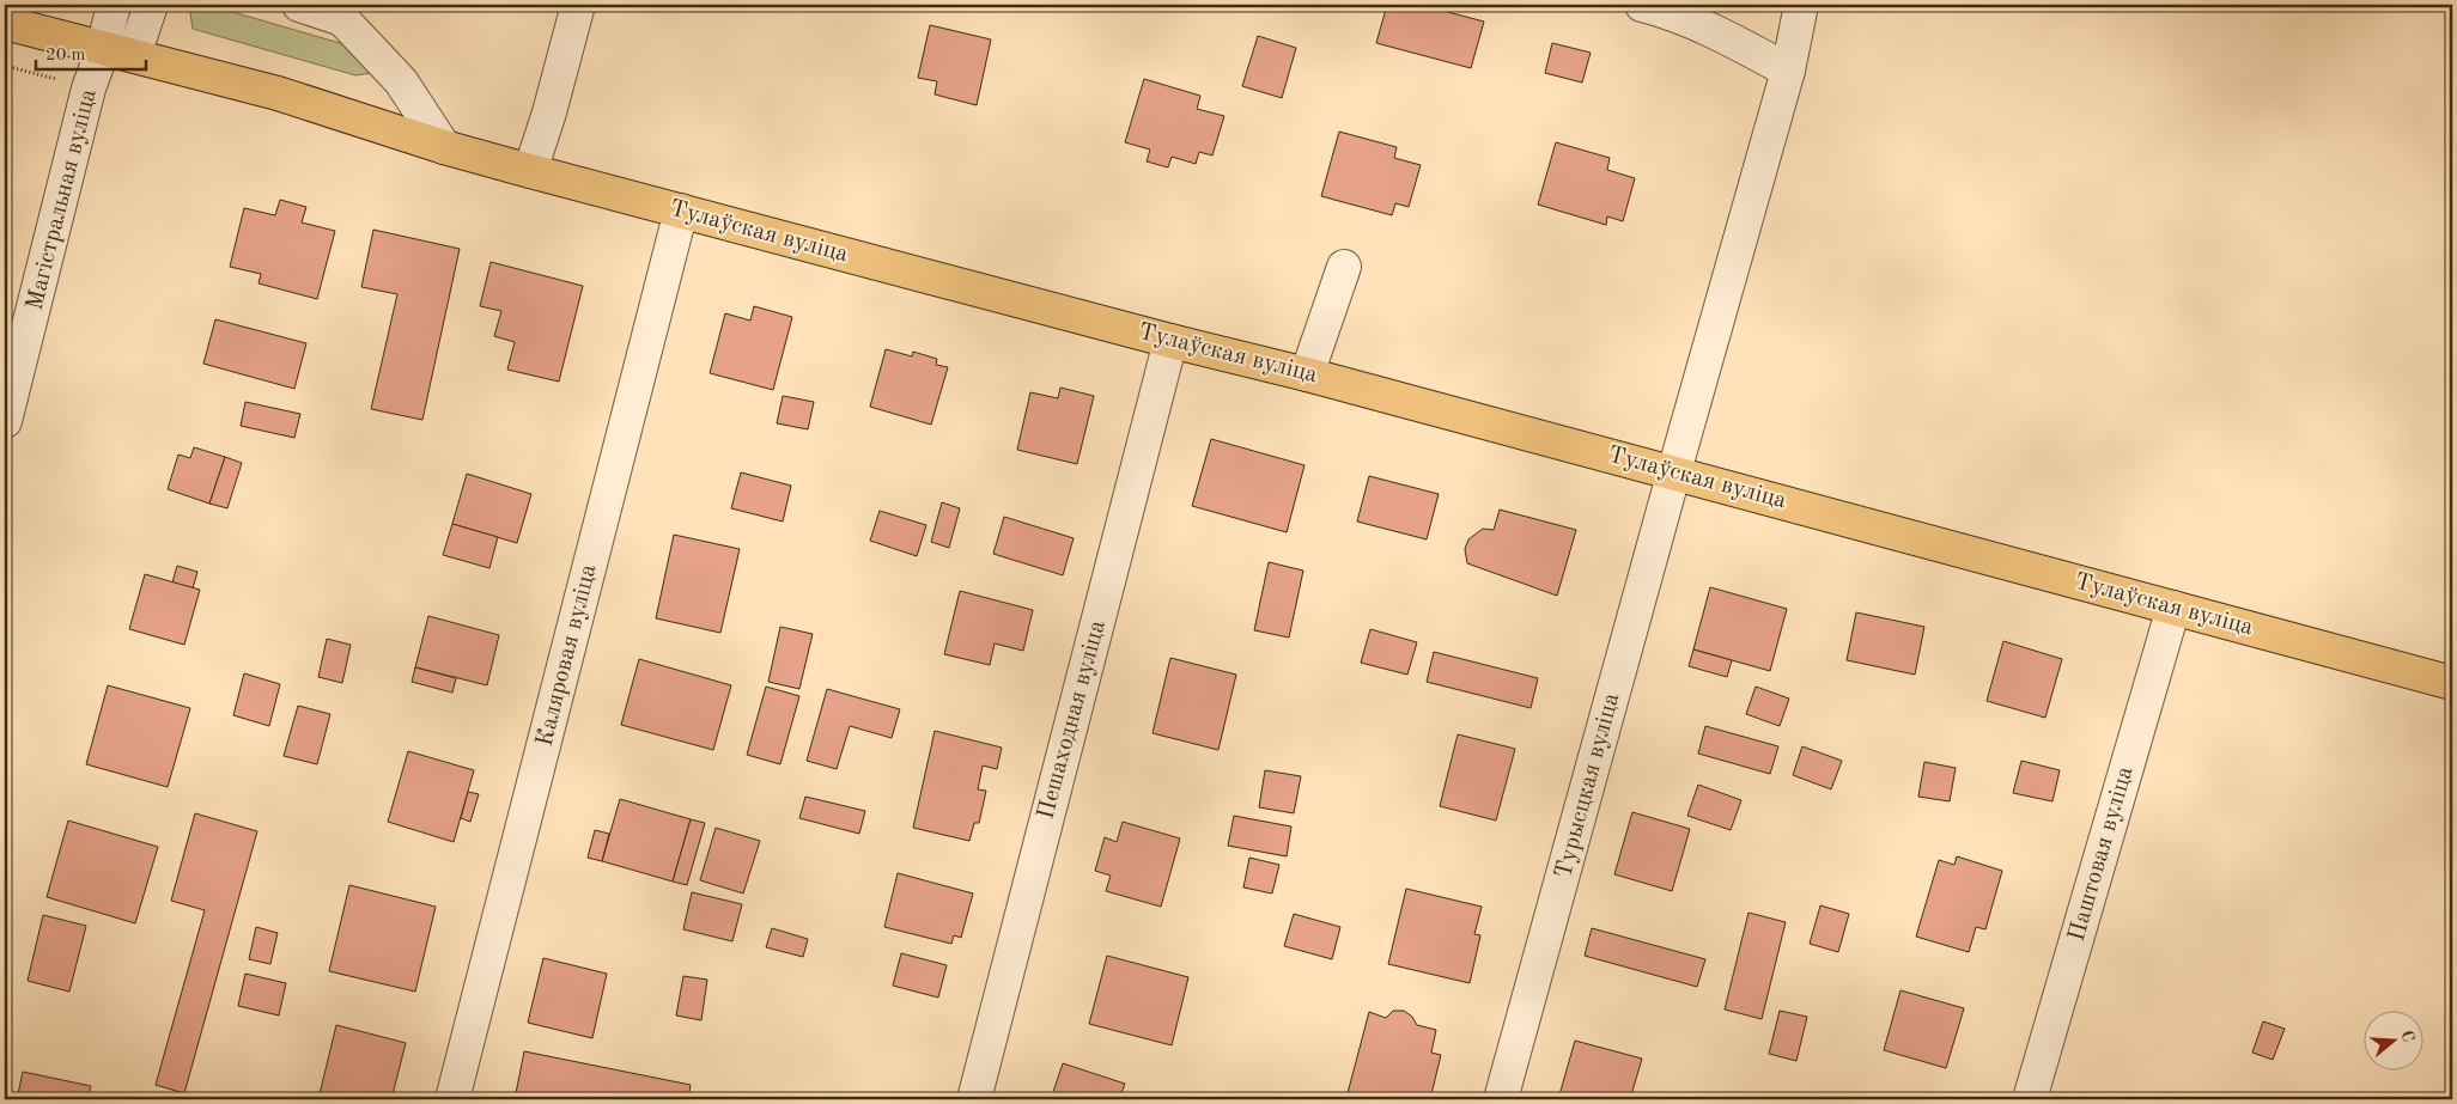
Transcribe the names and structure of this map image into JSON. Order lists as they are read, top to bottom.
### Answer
{
  "streets": {
    "main road": ["Тулаўская вуліца"],
    "street": [
      "Магістральная вуліца",
      "Каляровая вуліца",
      "Пешаходная вуліца",
      "Турысцкая вуліца",
      "Паштовая вуліца"
    ]
  },
  "crossings": [
    ["Магістральная вуліца", "Тулаўская вуліца"],
    ["Тулаўская вуліца", "Каляровая вуліца"],
    ["Тулаўская вуліца", "Пешаходная вуліца"],
    ["Тулаўская вуліца", "Турысцкая вуліца"],
    ["Тулаўская вуліца", "Паштовая вуліца"]
  ],
  "scale_bar": "20 m",
  "north": "right"
}
